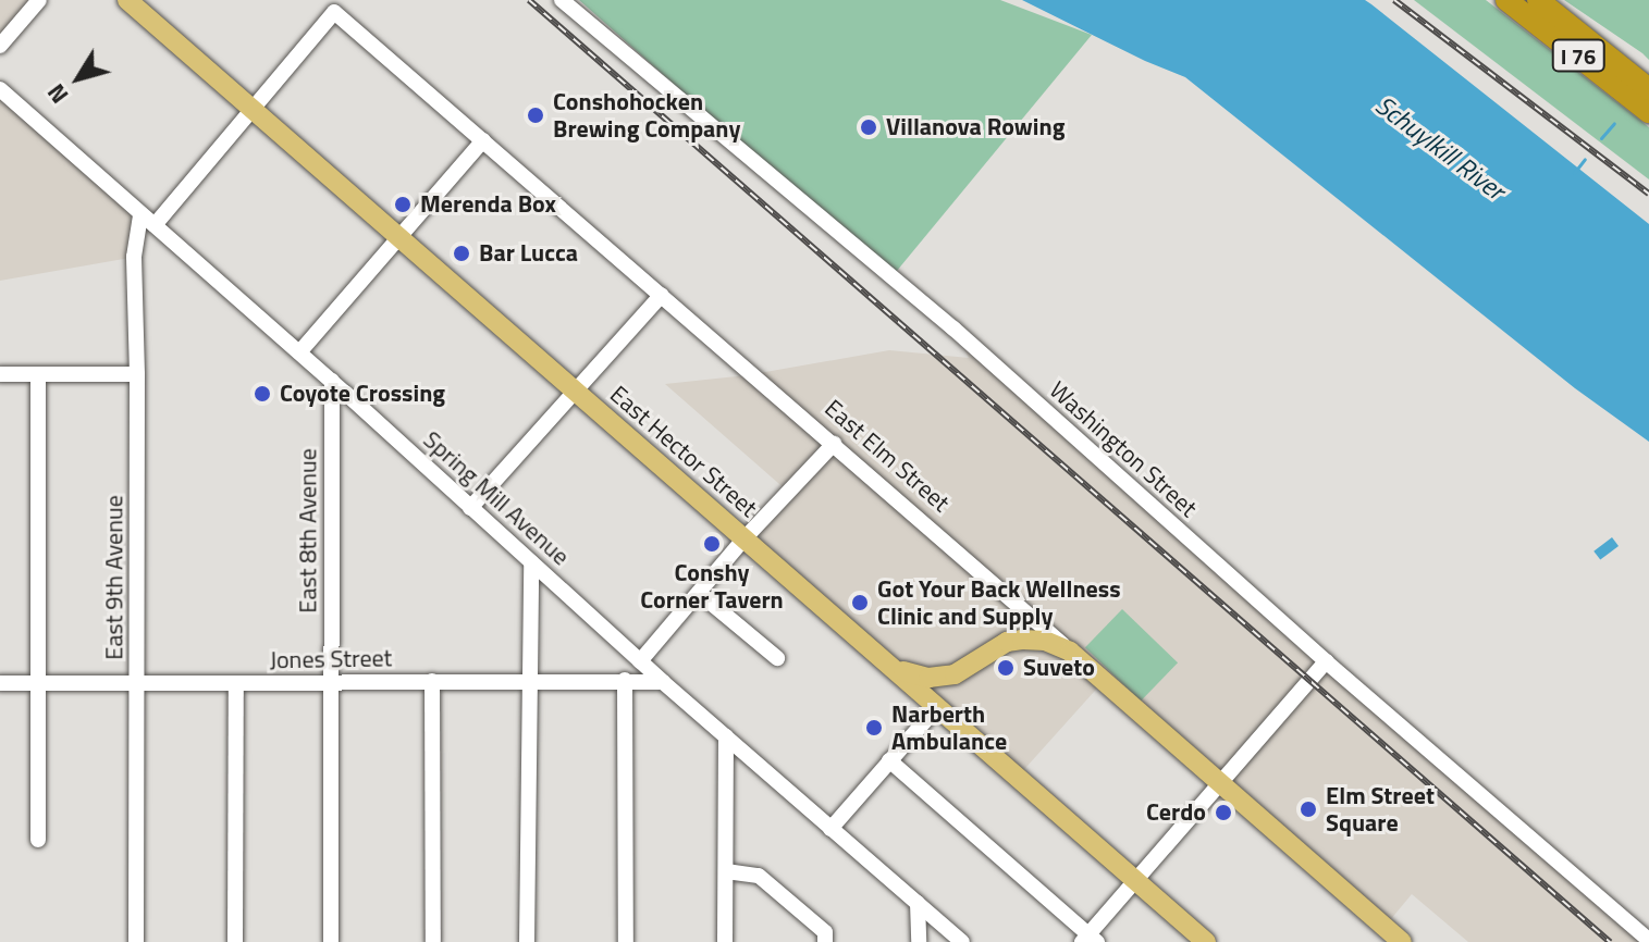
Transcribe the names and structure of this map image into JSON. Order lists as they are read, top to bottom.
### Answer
{
  "streets": {
    "highway": ["I 76"],
    "main road": ["East Hector Street", "East Elm Street"],
    "street": [
      "Washington Street",
      "Spring Mill Avenue",
      "East 8th Avenue",
      "East 9th Avenue",
      "Jones Street"
    ]
  },
  "crossings": [
    ["East Hector Street", "East Elm Street"],
    ["Spring Mill Avenue", "East 8th Avenue"],
    ["Spring Mill Avenue", "East 9th Avenue"],
    ["Spring Mill Avenue", "Jones Street"],
    ["East 8th Avenue", "Jones Street"],
    ["East 9th Avenue", "Jones Street"]
  ],
  "water": ["Schuylkill River"],
  "places": [
    "Conshohocken Brewing Company",
    "Villanova Rowing",
    "Merenda Box",
    "Bar Lucca",
    "Coyote Crossing",
    "Conshy Corner Tavern",
    "Got Your Back Wellness Clinic and Supply",
    "Suveto",
    "Narberth Ambulance",
    "Elm Street Square",
    "Cerdo"
  ],
  "north": "bottom left"
}
